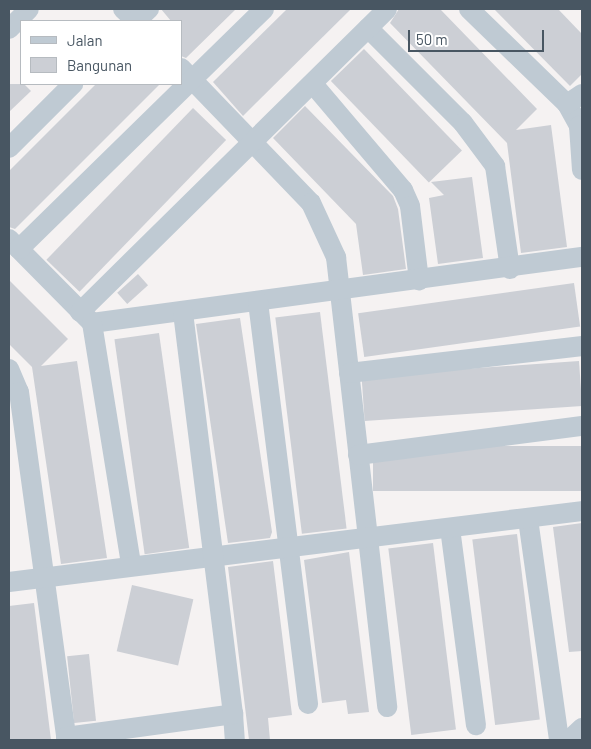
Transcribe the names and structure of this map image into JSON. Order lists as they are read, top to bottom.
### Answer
{
  "legend": ["Jalan", "Bangunan"],
  "scale_bar": "50 m"
}
